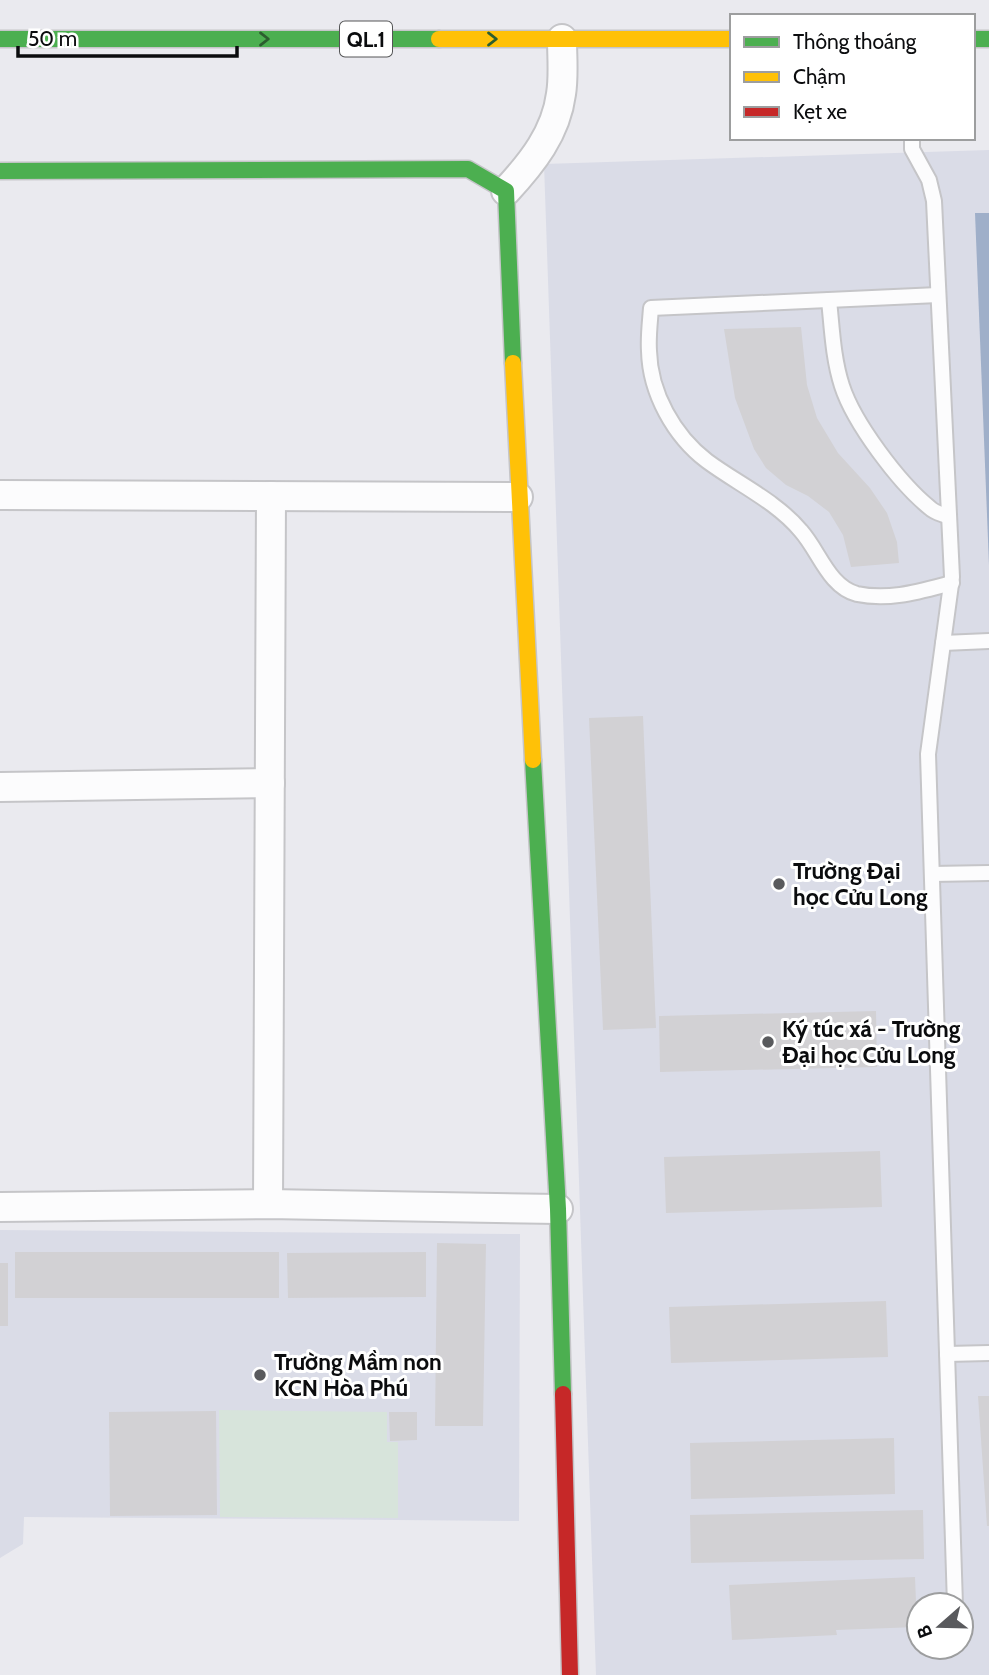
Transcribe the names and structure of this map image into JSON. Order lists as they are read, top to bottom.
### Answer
{
  "streets": {
    "main road": ["QL.1"]
  },
  "places": ["Trường Đại học Cửu Long", "Ký túc xá - Trường Đại học Cửu Long", "Trường Mầm non KCN Hòa Phú"],
  "legend": ["Thông thoáng", "Chậm", "Kẹt xe"],
  "scale_bar": "50 m",
  "north": "left"
}
